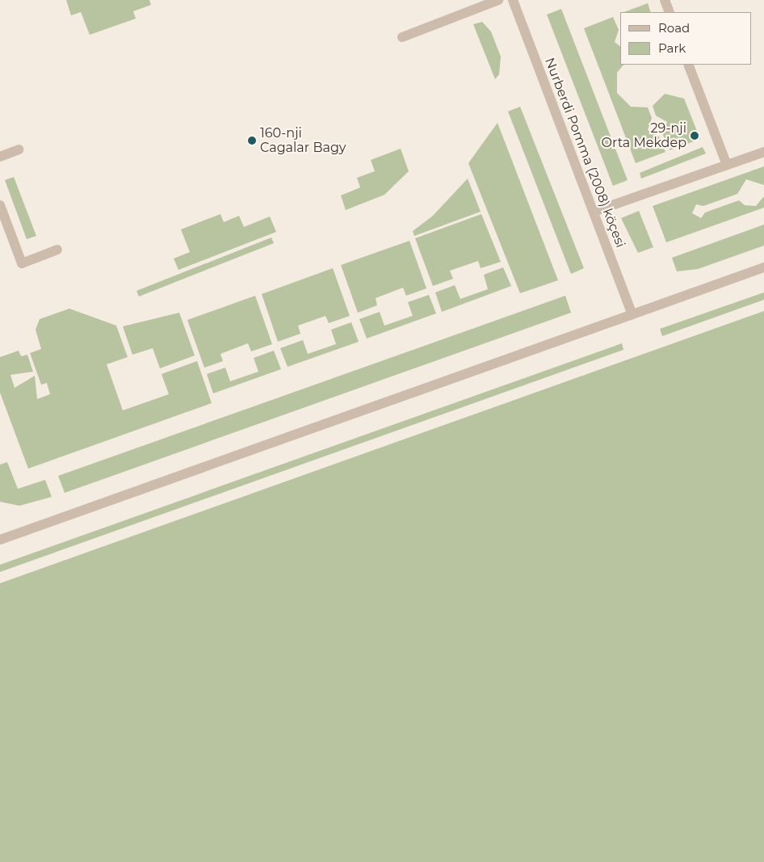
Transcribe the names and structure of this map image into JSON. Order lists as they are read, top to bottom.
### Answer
{
  "streets": {
    "street": ["Nurberdi Pomma (2008) köçesi"]
  },
  "places": ["29-nji Orta Mekdep", "160-nji Cagalar Bagy"],
  "legend": ["Road", "Park"]
}
